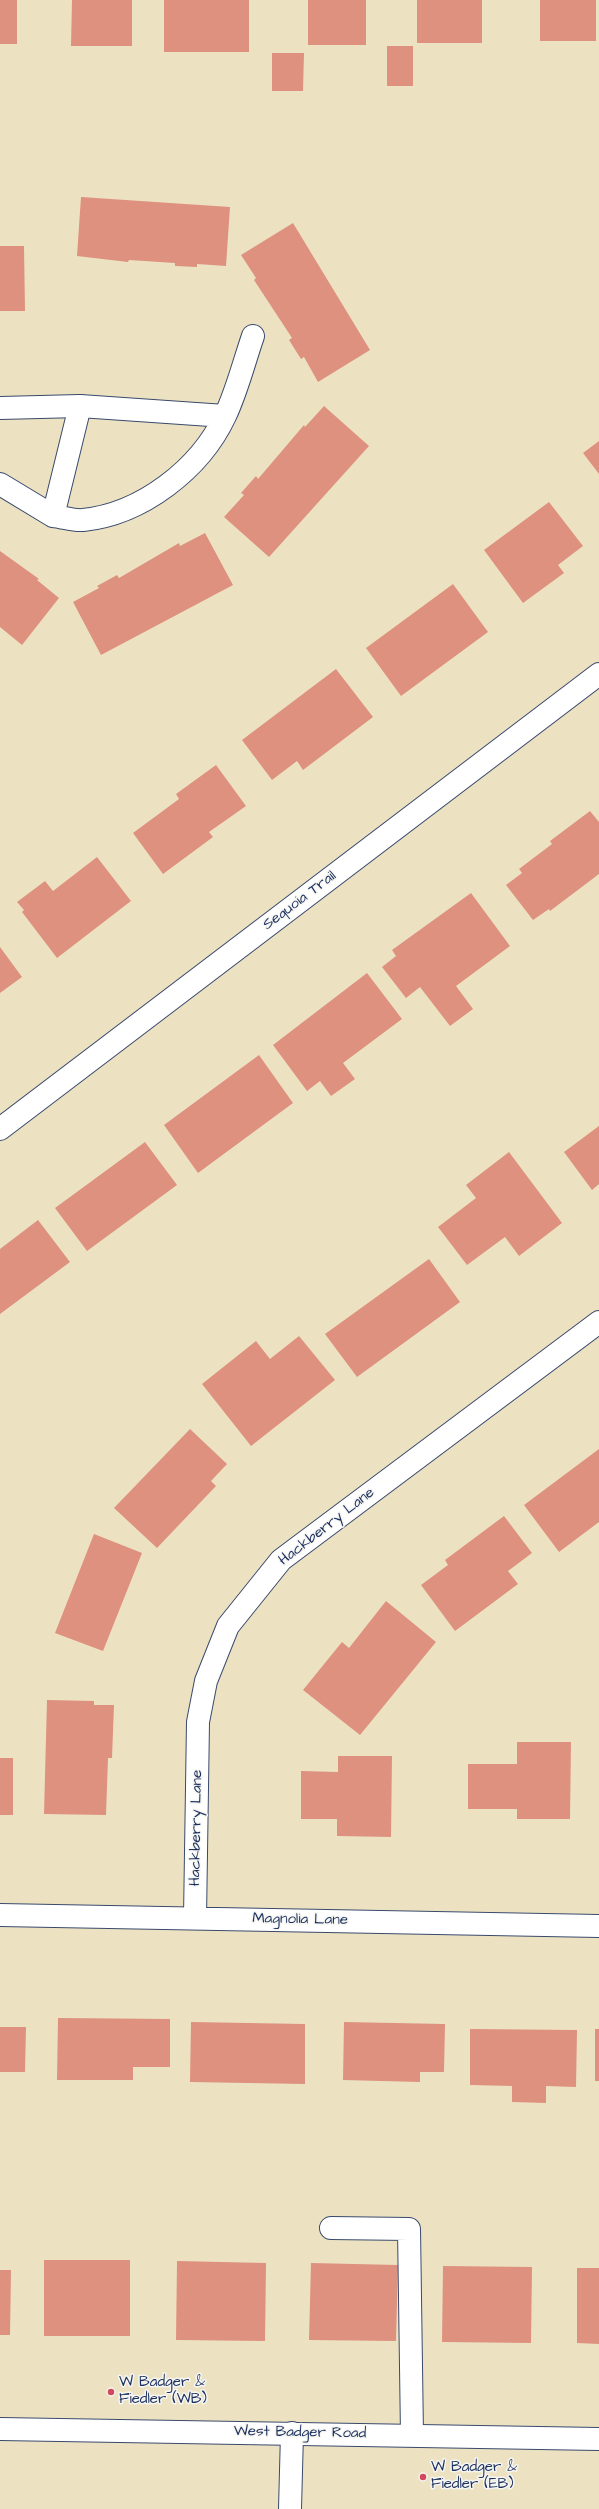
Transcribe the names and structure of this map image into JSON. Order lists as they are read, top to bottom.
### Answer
{
  "streets": {
    "street": [
      "Sequoia Trail",
      "Hackberry Lane",
      "Magnolia Lane",
      "West Badger Road"
    ]
  },
  "crossings": [
    ["Hackberry Lane", "Magnolia Lane"]
  ],
  "places": ["W Badger & Fiedler (WB)", "W Badger & Fiedler (EB)"]
}
